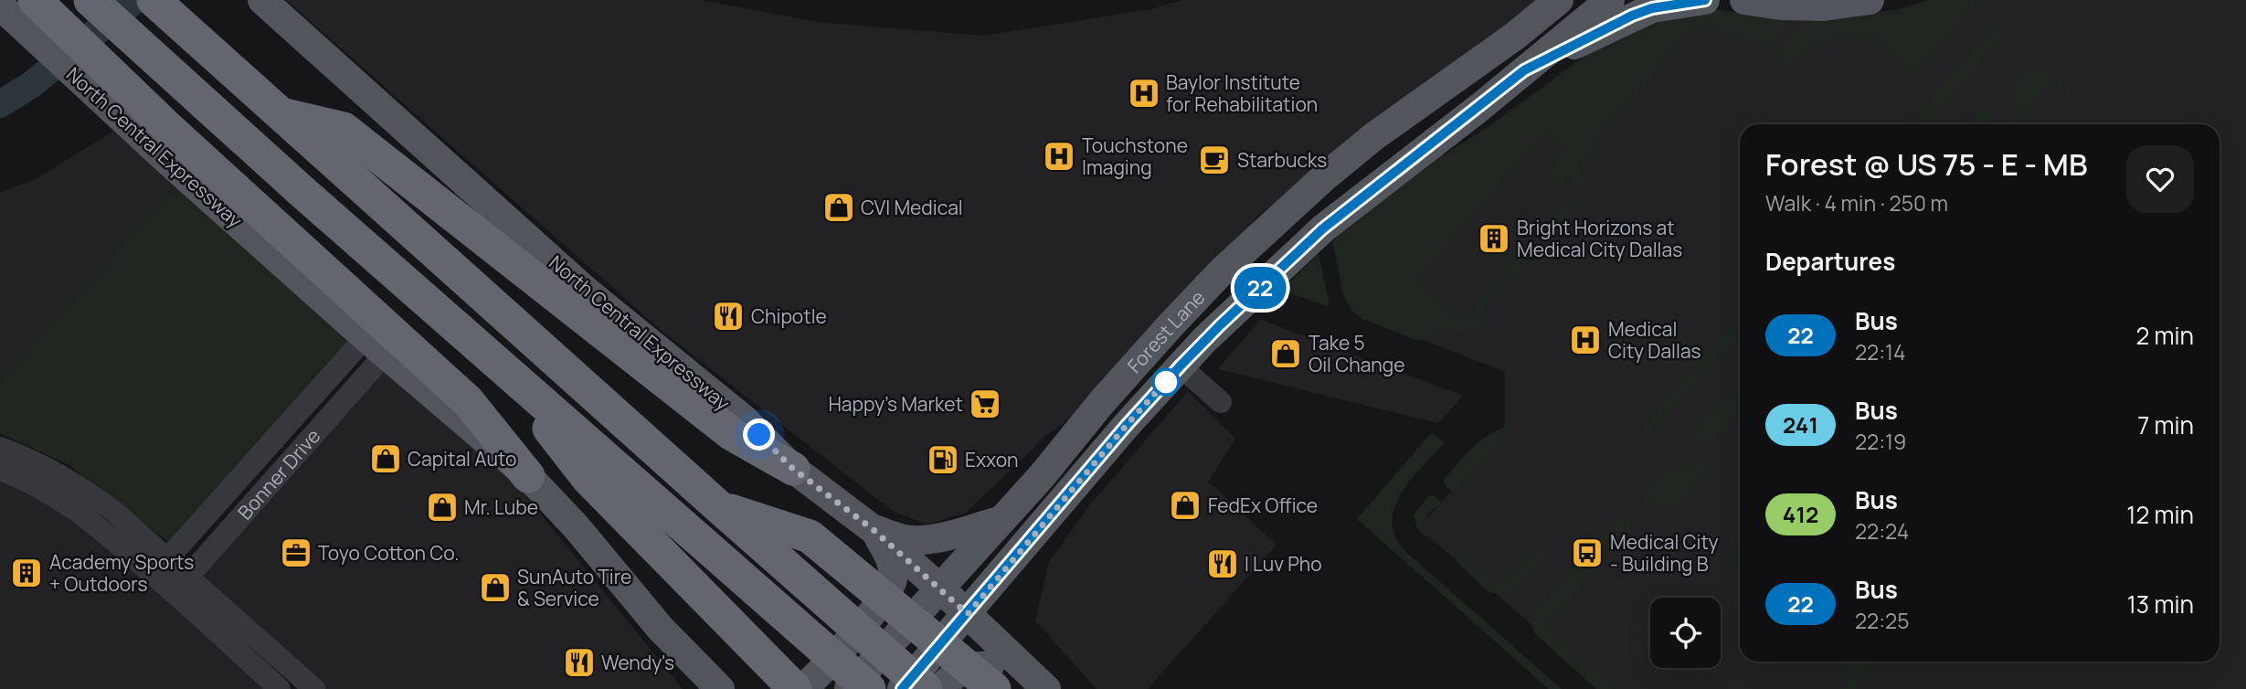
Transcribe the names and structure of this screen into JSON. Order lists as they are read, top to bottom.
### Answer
{
  "streets": {
    "main road": ["North Central Expressway", "Forest Lane"],
    "street": ["Bonner Drive"]
  },
  "crossings": [
    ["North Central Expressway", "Forest Lane"],
    ["North Central Expressway", "Bonner Drive"]
  ],
  "places": {
    "hospital": ["Baylor Institute for Rehabilitation", "Touchstone Imaging", "Medical City Dallas"],
    "cafe": ["Starbucks"],
    "shop": [
      "CVI Medical",
      "Take 5 Oil Change",
      "Capital Auto",
      "FedEx Office",
      "Mr. Lube",
      "SunAuto Tire & Service"
    ],
    "building": ["Bright Horizons at Medical City Dallas", "Academy Sports + Outdoors"],
    "restaurant": ["Chipotle", "I Luv Pho", "Wendy's"],
    "supermarket": ["Happy's Market"],
    "fuel station": ["Exxon"],
    "office": ["Toyo Cotton Co."],
    "bus stop": ["Medical City - Building B"]
  },
  "lines": ["bus line 22"],
  "page": {
    "on_map": "22",
    "heading": [
      ["Forest @ US 75 - E - MB", "Walk · 4 min · 250 m"],
      "Departures"
    ],
    "list": [
      {
        "mark": "22",
        "name": "Bus",
        "note": "22:14",
        "value": "2 min"
      },
      {
        "mark": "241",
        "name": "Bus",
        "note": "22:19",
        "value": "7 min"
      },
      {
        "mark": "412",
        "name": "Bus",
        "note": "22:24",
        "value": "12 min"
      },
      {
        "mark": "22",
        "name": "Bus",
        "note": "22:25",
        "value": "13 min"
      }
    ]
  }
}
